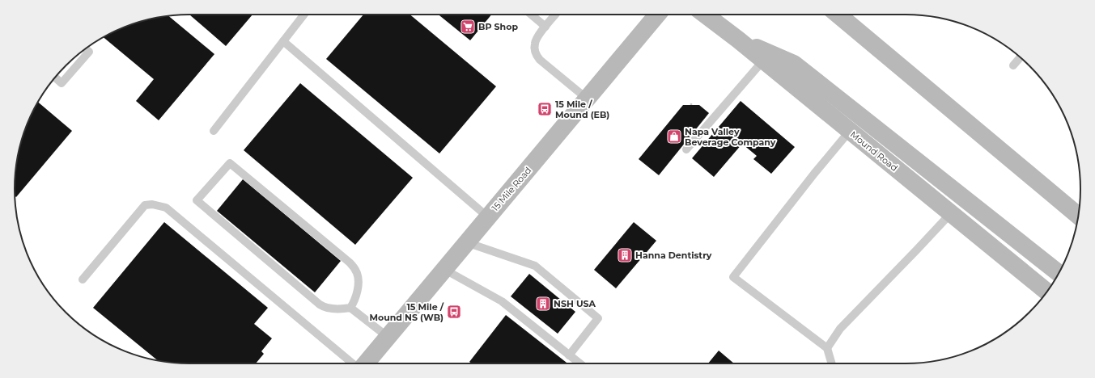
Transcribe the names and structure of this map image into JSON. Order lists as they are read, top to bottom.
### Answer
{
  "streets": {
    "main road": ["Mound Road", "15 Mile Road"]
  },
  "places": {
    "supermarket": ["BP Shop"],
    "bus stop": ["15 Mile / Mound (EB)", "15 Mile / Mound NS (WB)"],
    "shop": ["Napa Valley Beverage Company"],
    "building": ["Hanna Dentistry", "NSH USA"]
  }
}
